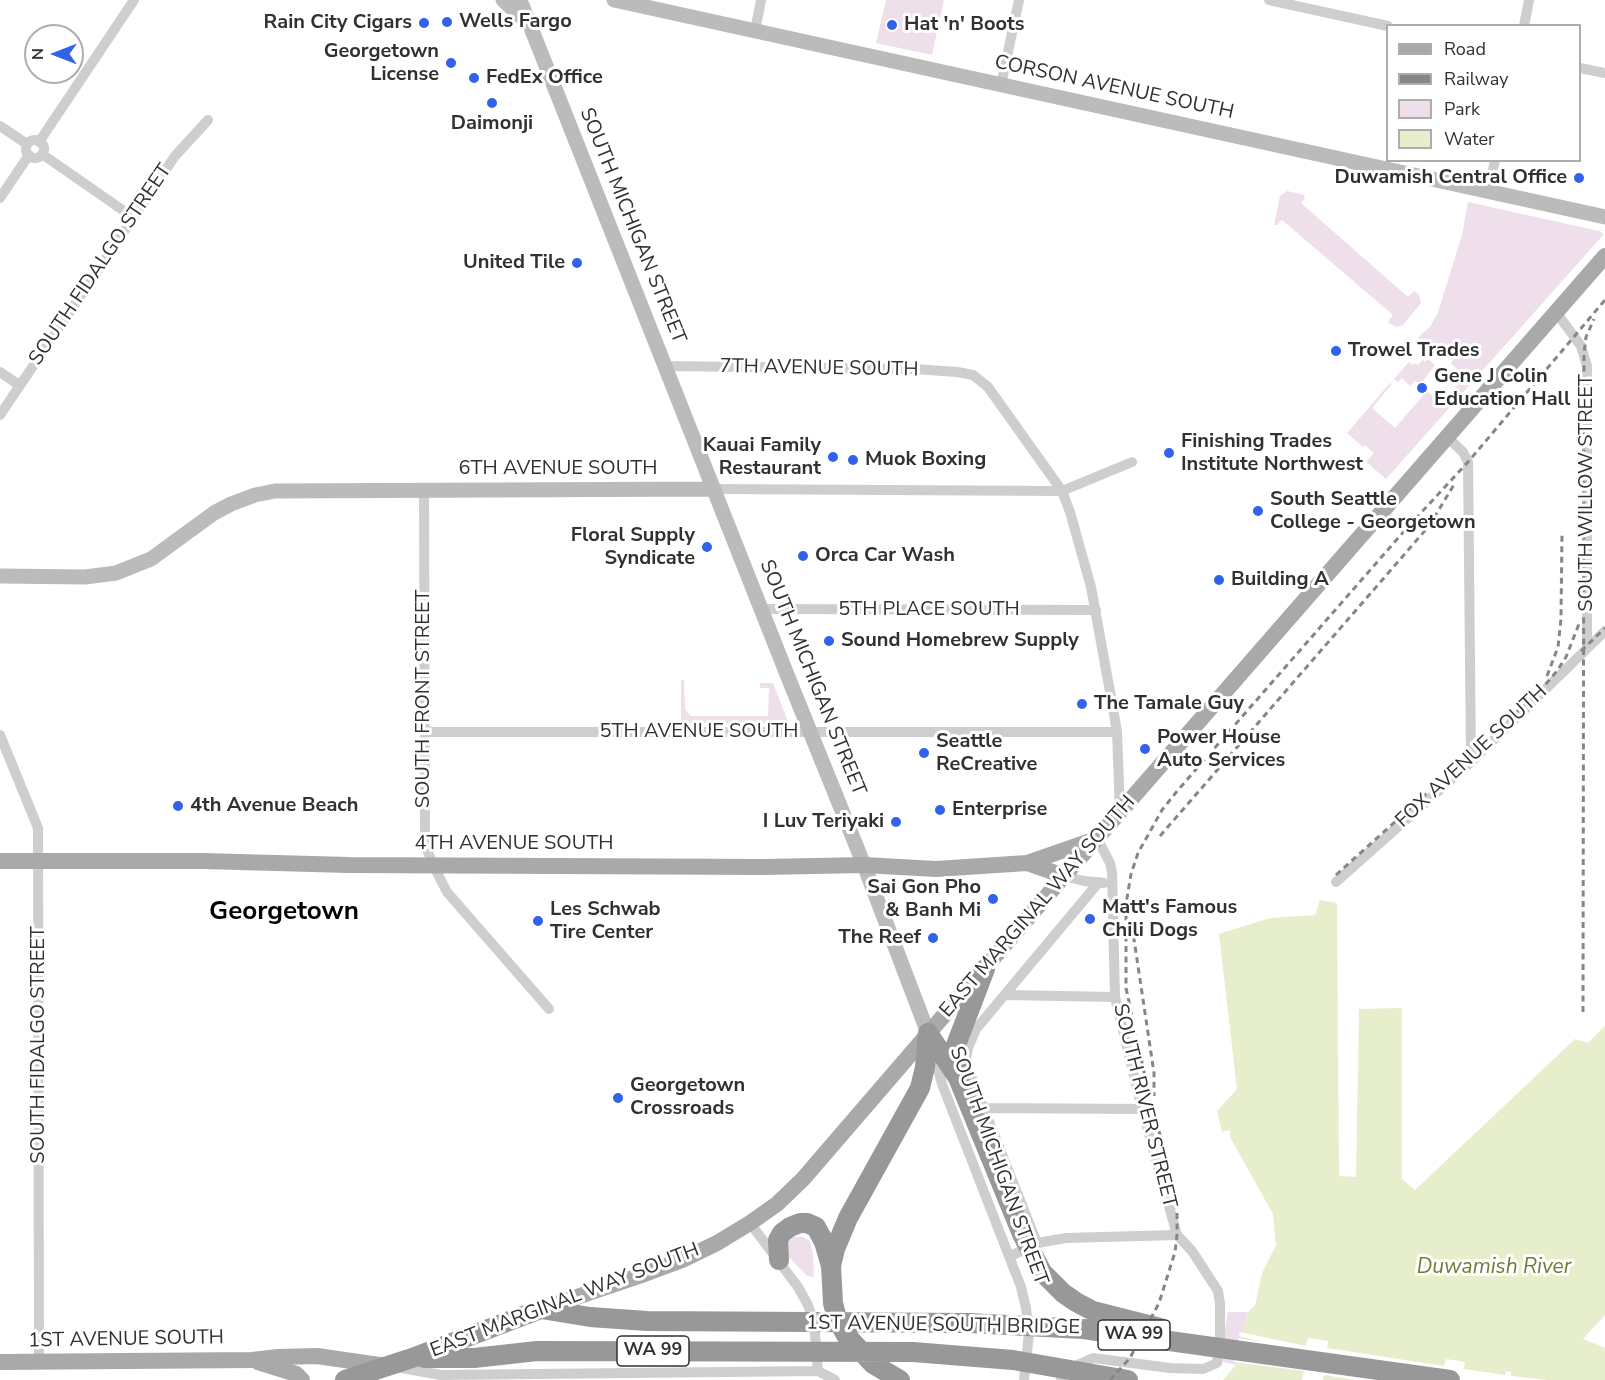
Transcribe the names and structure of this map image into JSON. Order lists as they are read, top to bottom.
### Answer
{
  "streets": {
    "highway": ["EAST MARGINAL WAY SOUTH", "1ST AVENUE SOUTH BRIDGE", "WA 99"],
    "main road": ["4TH AVENUE SOUTH", "1ST AVENUE SOUTH"],
    "street": [
      "CORSON AVENUE SOUTH",
      "SOUTH MICHIGAN STREET",
      "SOUTH FIDALGO STREET",
      "7TH AVENUE SOUTH",
      "6TH AVENUE SOUTH",
      "SOUTH WILLOW STREET",
      "5TH PLACE SOUTH",
      "SOUTH FRONT STREET",
      "5TH AVENUE SOUTH",
      "FOX AVENUE SOUTH",
      "SOUTH RIVER STREET"
    ]
  },
  "crossings": [
    ["SOUTH MICHIGAN STREET", "7TH AVENUE SOUTH"],
    ["SOUTH MICHIGAN STREET", "6TH AVENUE SOUTH"],
    ["SOUTH MICHIGAN STREET", "5TH PLACE SOUTH"],
    ["SOUTH MICHIGAN STREET", "5TH AVENUE SOUTH"],
    ["SOUTH MICHIGAN STREET", "4TH AVENUE SOUTH"],
    ["SOUTH MICHIGAN STREET", "EAST MARGINAL WAY SOUTH"],
    ["SOUTH FIDALGO STREET", "4TH AVENUE SOUTH"],
    ["SOUTH FIDALGO STREET", "1ST AVENUE SOUTH"],
    ["7TH AVENUE SOUTH", "6TH AVENUE SOUTH"],
    ["6TH AVENUE SOUTH", "SOUTH FRONT STREET"],
    ["SOUTH WILLOW STREET", "FOX AVENUE SOUTH"],
    ["SOUTH WILLOW STREET", "EAST MARGINAL WAY SOUTH"],
    ["SOUTH FRONT STREET", "5TH AVENUE SOUTH"],
    ["SOUTH FRONT STREET", "4TH AVENUE SOUTH"],
    ["4TH AVENUE SOUTH", "EAST MARGINAL WAY SOUTH"],
    ["4TH AVENUE SOUTH", "SOUTH RIVER STREET"],
    ["EAST MARGINAL WAY SOUTH", "SOUTH RIVER STREET"],
    ["EAST MARGINAL WAY SOUTH", "1ST AVENUE SOUTH BRIDGE"],
    ["EAST MARGINAL WAY SOUTH", "1ST AVENUE SOUTH"]
  ],
  "districts": ["Georgetown"],
  "water": ["Duwamish River"],
  "places": [
    "Wells Fargo",
    "Rain City Cigars",
    "Hat 'n' Boots",
    "Georgetown License",
    "FedEx Office",
    "Daimonji",
    "Duwamish Central Office",
    "United Tile",
    "Trowel Trades",
    "Gene J Colin Education Hall",
    "Finishing Trades Institute Northwest",
    "Kauai Family Restaurant",
    "Muok Boxing",
    "South Seattle College - Georgetown",
    "Floral Supply Syndicate",
    "Orca Car Wash",
    "Building A",
    "Sound Homebrew Supply",
    "The Tamale Guy",
    "Power House Auto Services",
    "Seattle ReCreative",
    "4th Avenue Beach",
    "Enterprise",
    "I Luv Teriyaki",
    "Sai Gon Pho & Banh Mi",
    "Matt's Famous Chili Dogs",
    "Les Schwab Tire Center",
    "The Reef",
    "Georgetown Crossroads"
  ],
  "legend": [
    "Road",
    "Railway",
    "Park",
    "Water"
  ],
  "north": "left"
}
